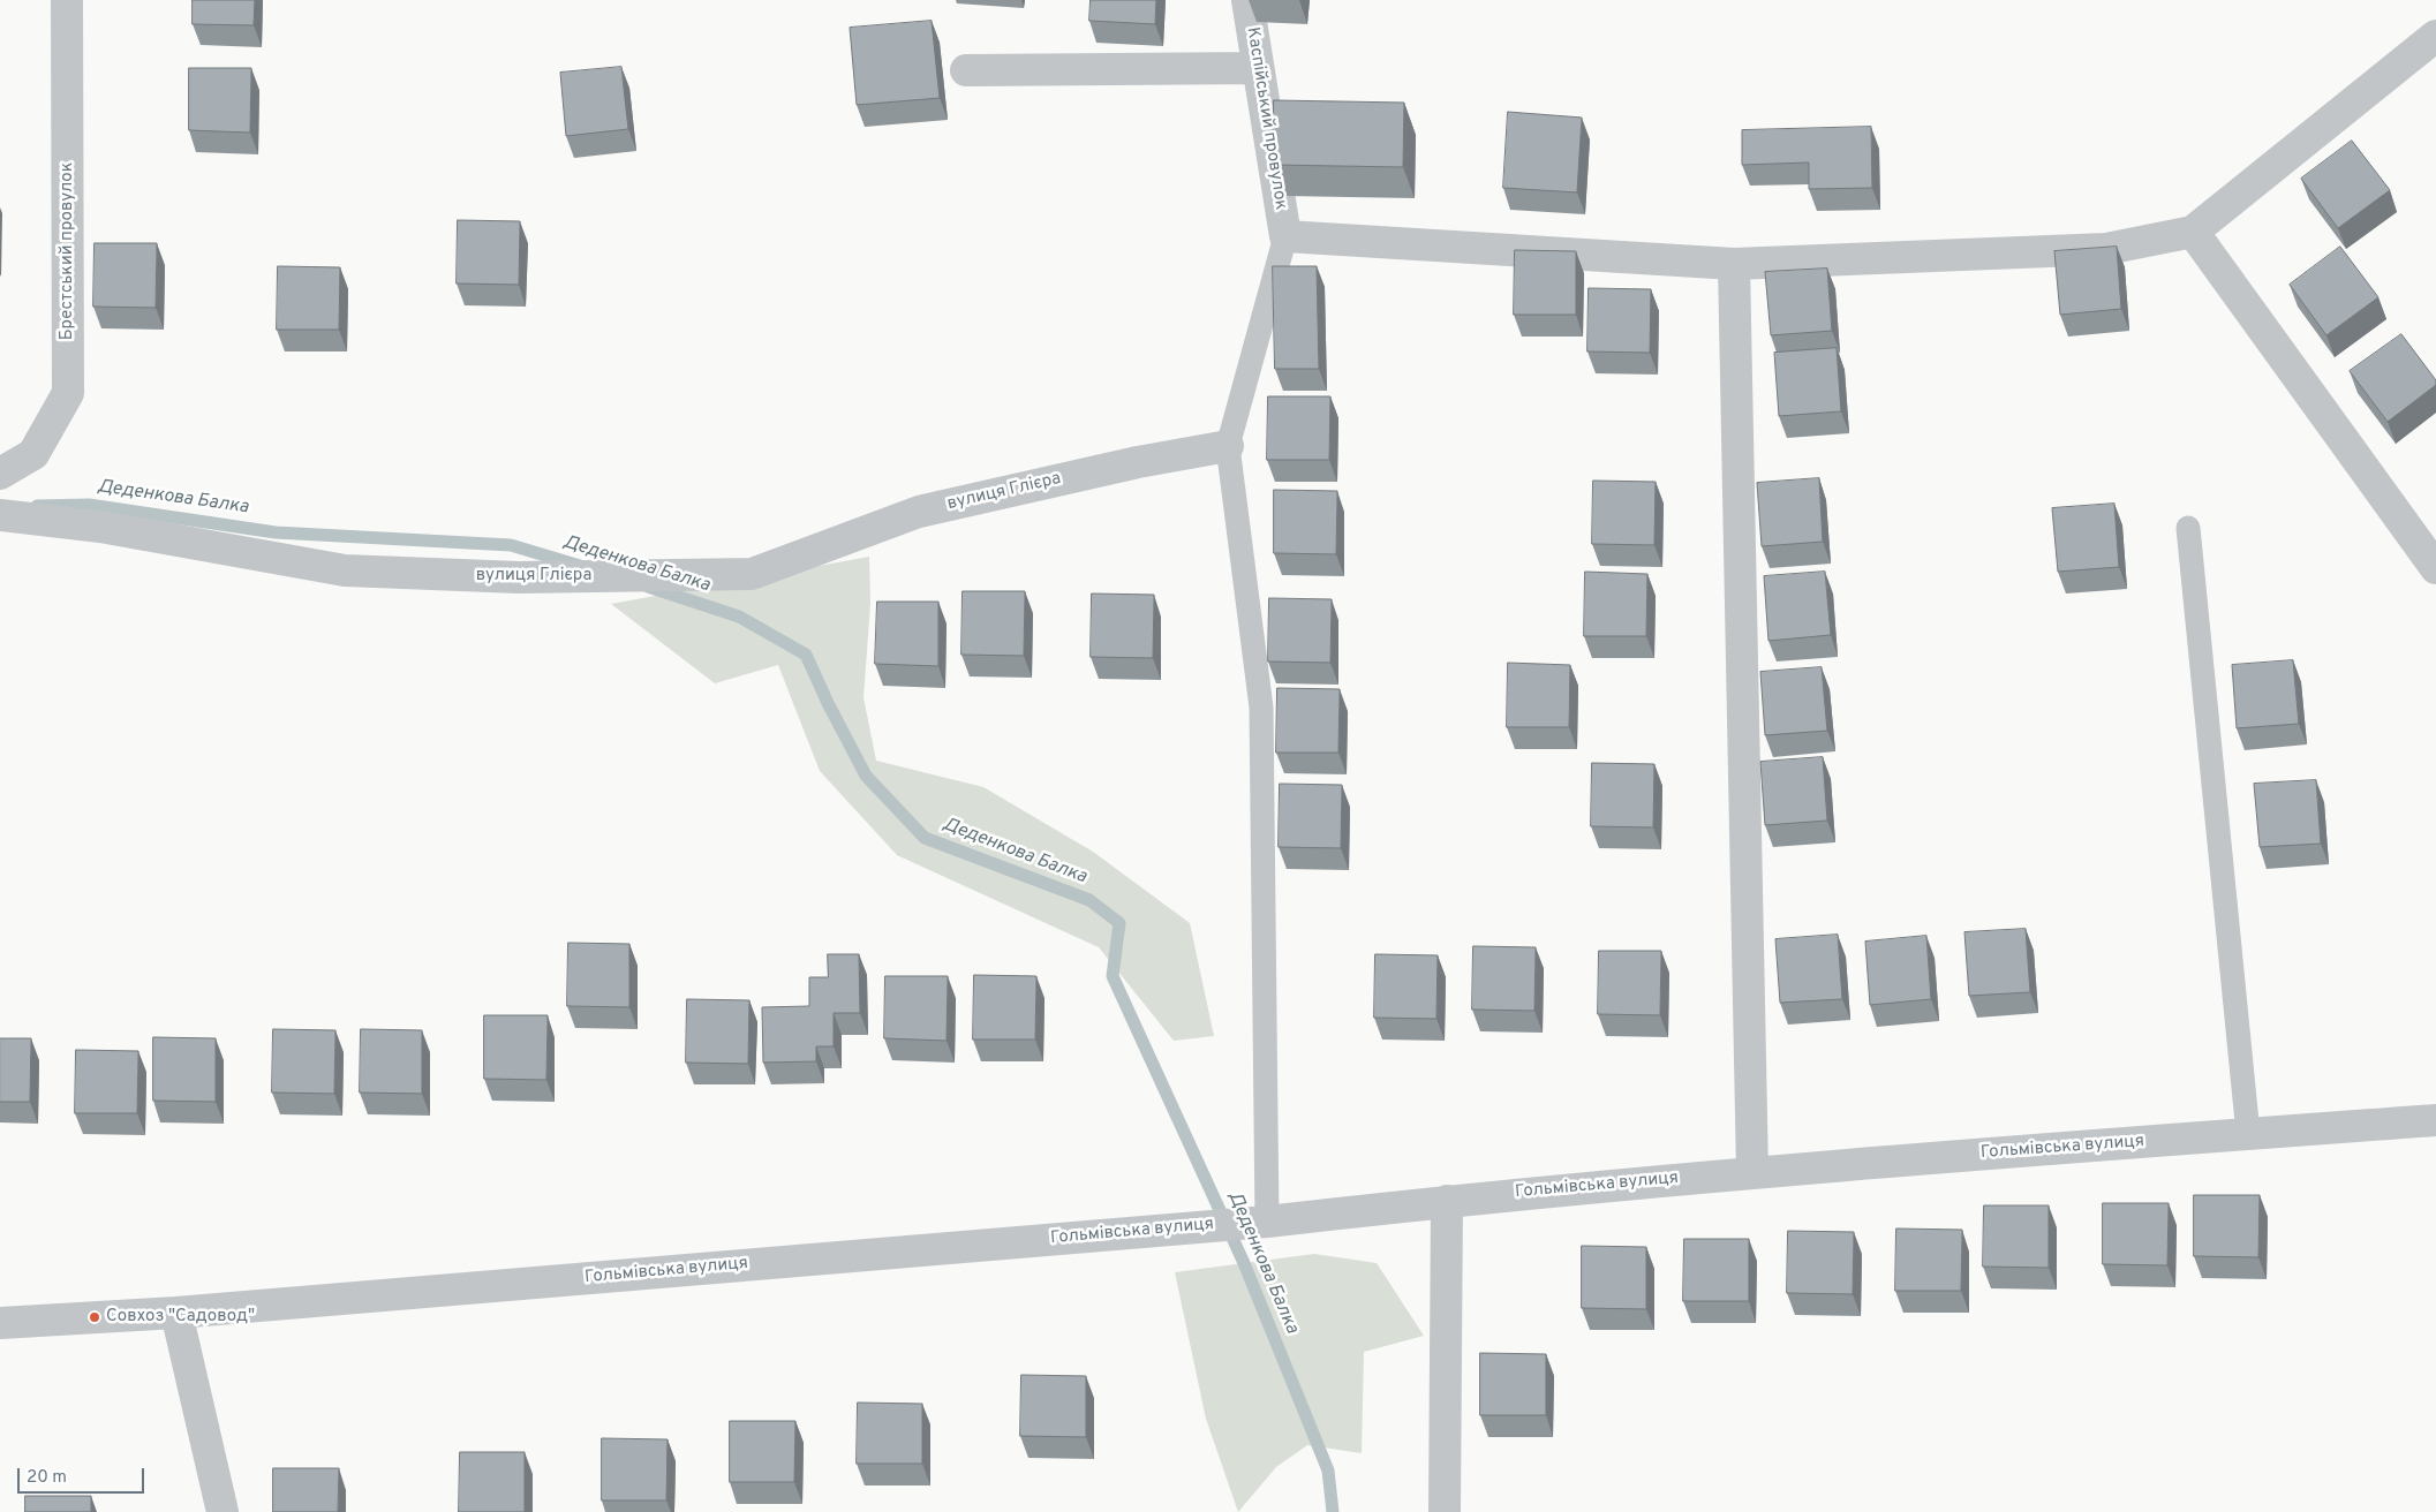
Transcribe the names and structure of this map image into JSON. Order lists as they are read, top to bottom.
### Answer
{
  "streets": {
    "street": [
      "Каспійський провулок",
      "Брестський провулок",
      "вулиця Глієра",
      "Гольмівська вулиця"
    ]
  },
  "water": ["Деденкова Балка"],
  "places": ["Совхоз \"Садовод\""],
  "scale_bar": "20 m"
}
